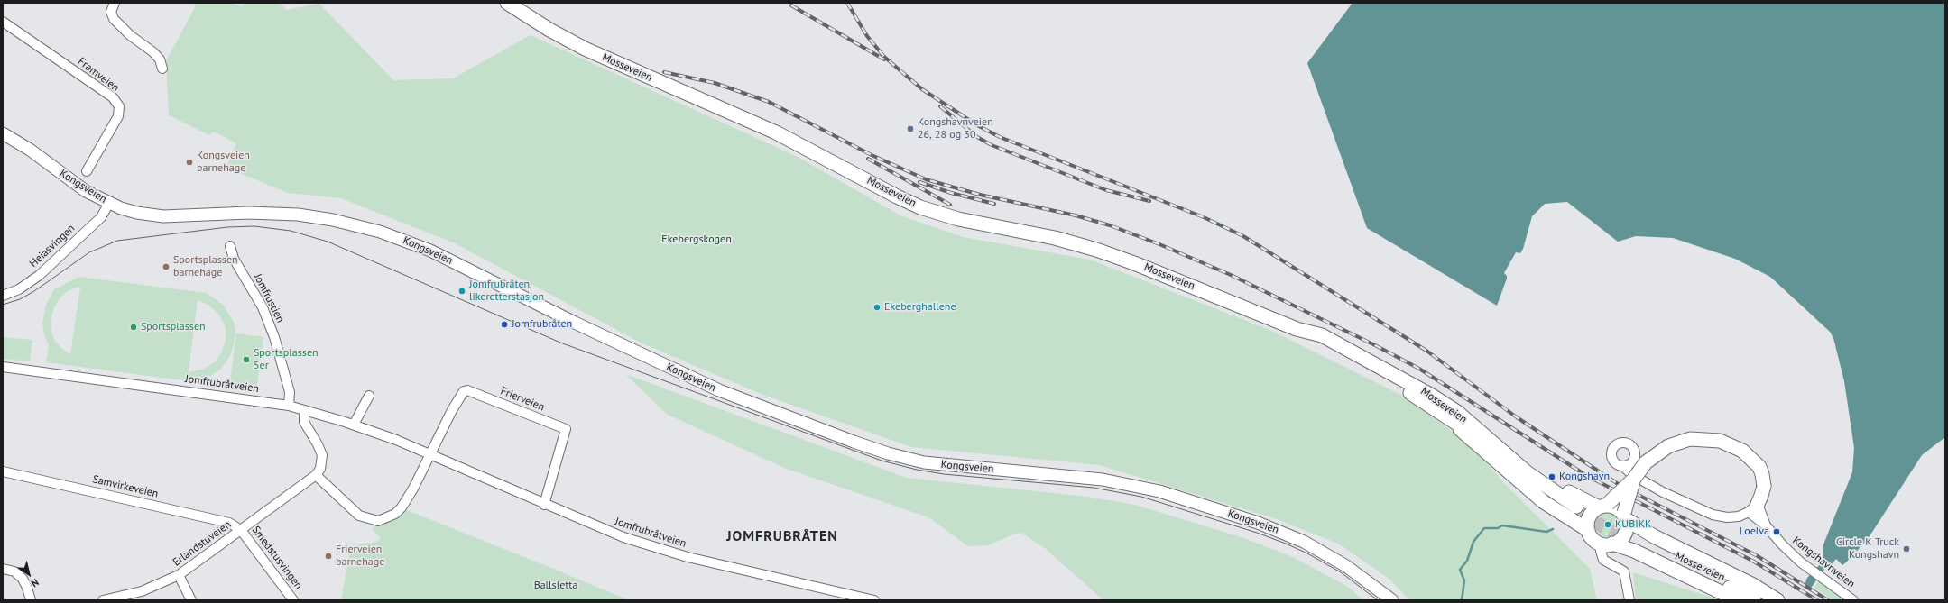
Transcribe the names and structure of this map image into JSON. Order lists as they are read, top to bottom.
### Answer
{
  "streets": {
    "highway": ["Mosseveien"],
    "main road": ["Kongsveien"],
    "street": [
      "Framveien",
      "Heiasvingen",
      "Jomfrustien",
      "Jomfrubråtveien",
      "Frierveien",
      "Samvirkeveien",
      "Erlandstuveien",
      "Smedstusvingen",
      "Kongshavnveien"
    ]
  },
  "crossings": [
    ["Kongsveien", "Heiasvingen"],
    ["Jomfrustien", "Jomfrubråtveien"],
    ["Jomfrubråtveien", "Frierveien"],
    ["Samvirkeveien", "Erlandstuveien"],
    ["Samvirkeveien", "Smedstusvingen"],
    ["Erlandstuveien", "Smedstusvingen"]
  ],
  "districts": ["JOMFRUBRÅTEN"],
  "parks": ["Ekebergskogen", "Ballsletta"],
  "places": [
    "Kongshavnveien 26, 28 og 30",
    "Kongsveien barnehage",
    "Sportsplassen barnehage",
    "Jomfrubråten likeretterstasjon",
    "Ekeberghallene",
    "Jomfrubråten",
    "Sportsplassen",
    "Sportsplassen 5er",
    "Kongshavn",
    "KUBIKK",
    "Loelva",
    "Circle K Truck Kongshavn",
    "Frierveien barnehage"
  ],
  "north": "bottom right"
}
